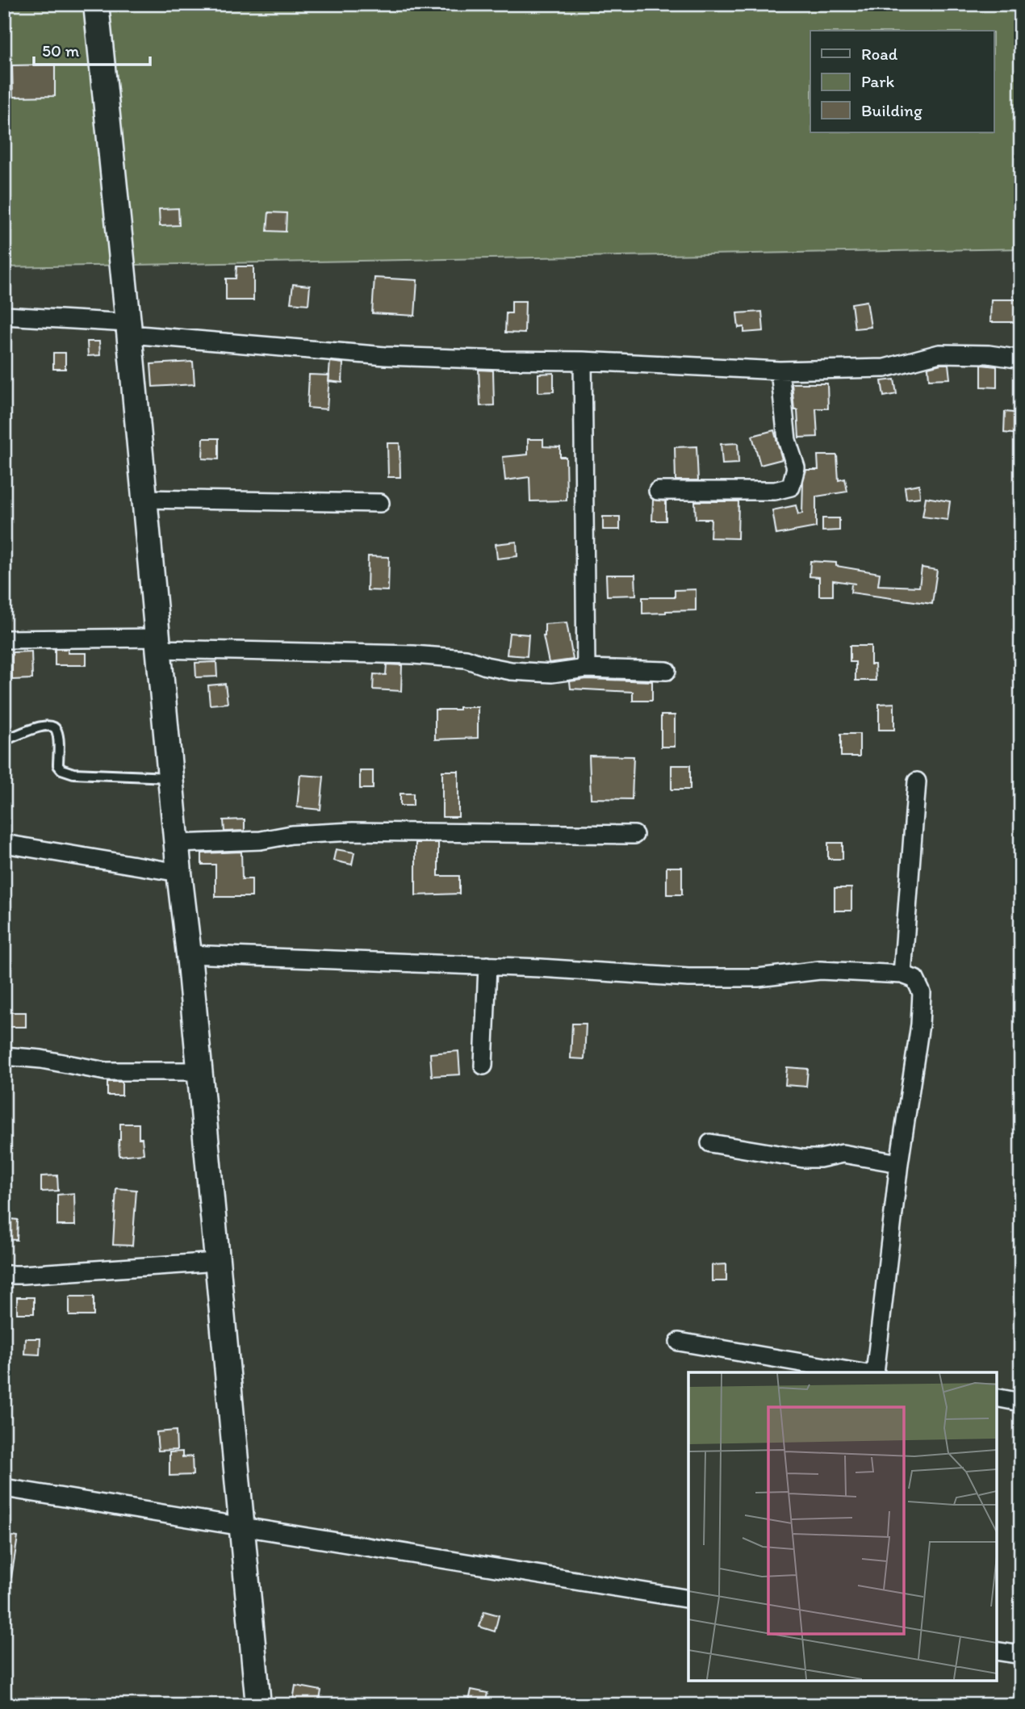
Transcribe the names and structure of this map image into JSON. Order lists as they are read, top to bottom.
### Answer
{
  "legend": ["Road", "Park", "Building"],
  "scale_bar": "50 m"
}
